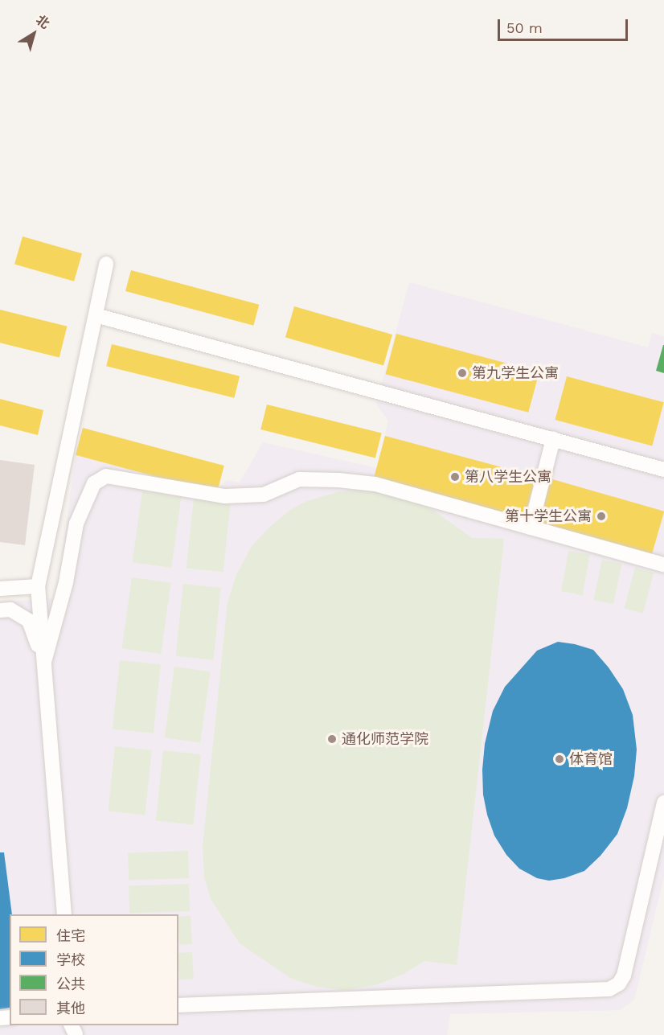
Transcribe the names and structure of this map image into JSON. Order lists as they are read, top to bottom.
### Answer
{
  "places": [
    "第九学生公寓",
    "第八学生公寓",
    "第十学生公寓",
    "通化师范学院",
    "体育馆"
  ],
  "legend": [
    "住宅",
    "学校",
    "公共",
    "其他"
  ],
  "scale_bar": "50 m",
  "north": "top right"
}
